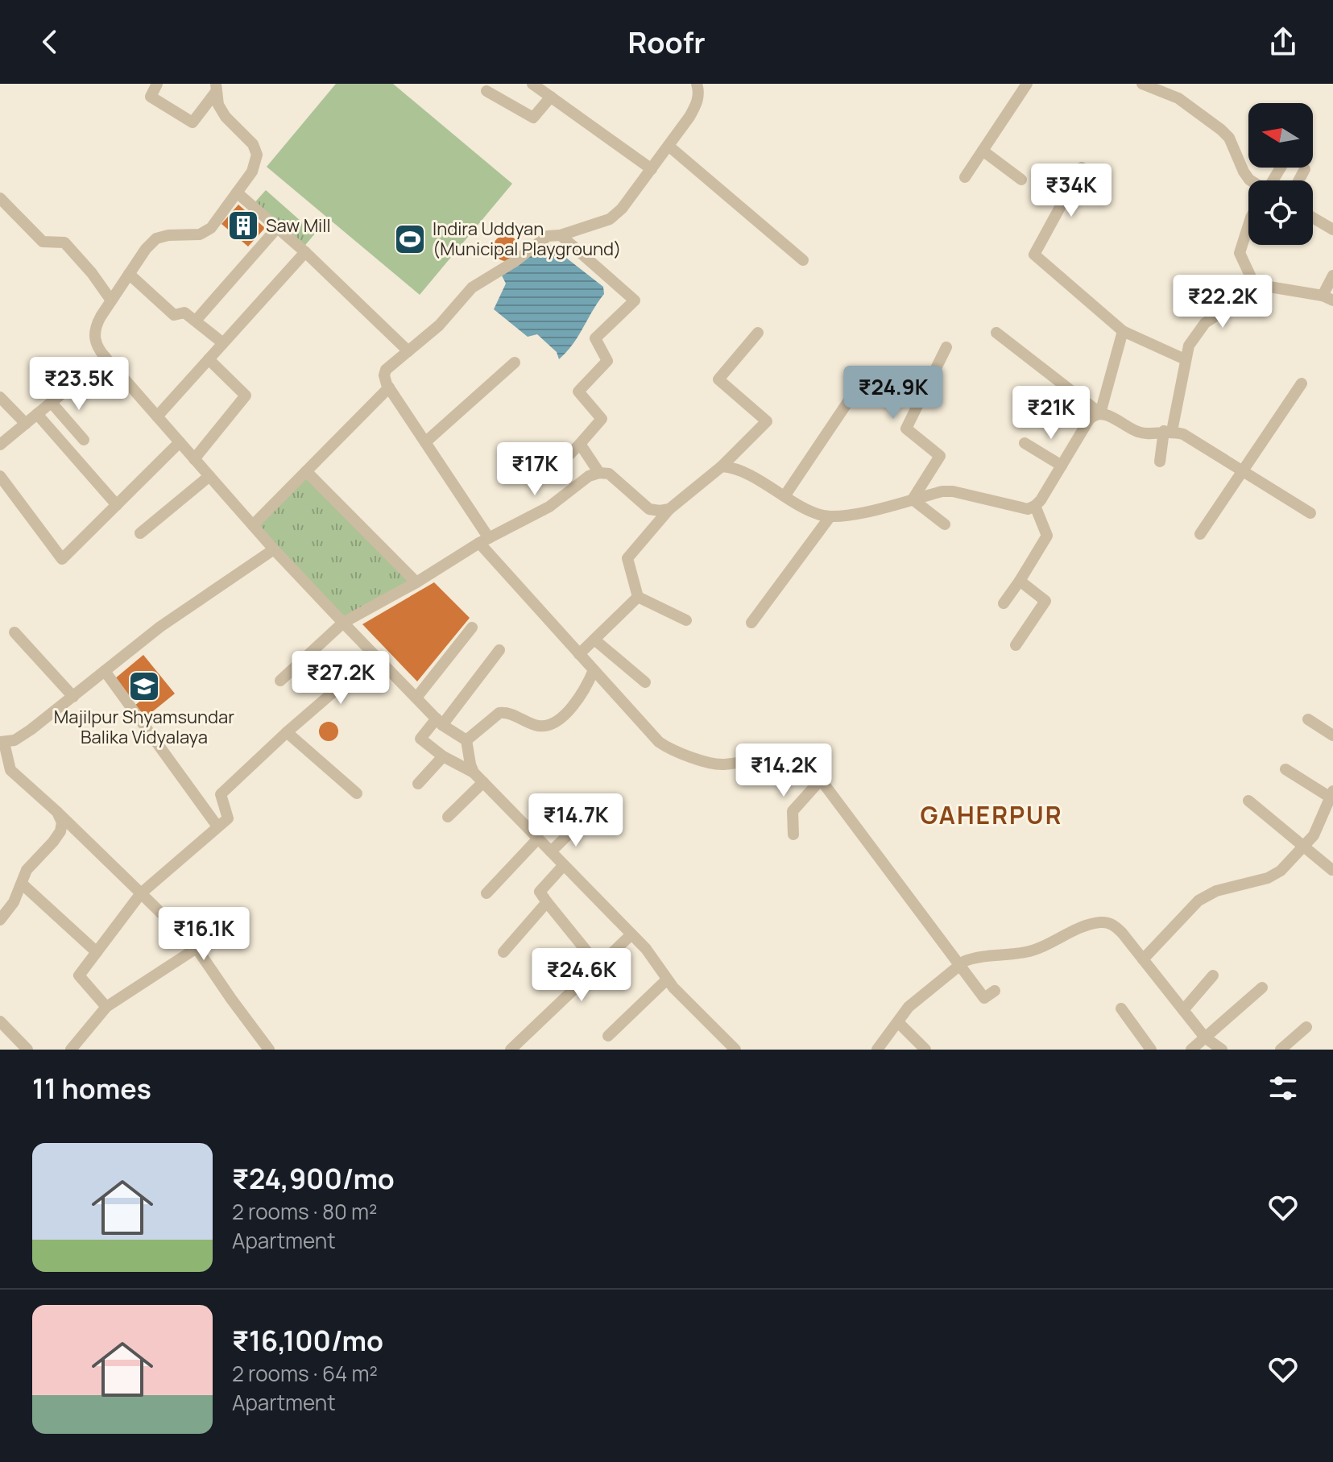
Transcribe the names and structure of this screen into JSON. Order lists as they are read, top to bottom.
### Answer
{
  "districts": ["GAHERPUR"],
  "places": {
    "building": ["Saw Mill"],
    "sports": ["Indira Uddyan (Municipal Playground)"],
    "school or university": ["Majilpur Shyamsundar Balika Vidyalaya"]
  },
  "north": "left",
  "page": {
    "header": "Roofr",
    "price": [
      "₹34K",
      "₹22.2K",
      "₹23.5K",
      "₹24.9K",
      "₹21K",
      "₹17K",
      "₹27.2K",
      "₹14.2K",
      "₹14.7K",
      "₹16.1K",
      "₹24.6K"
    ],
    "heading": "11 homes",
    "list": [
      {
        "name": "₹24,900/mo",
        "note": "2 rooms · 80 m² · Apartment"
      },
      {
        "name": "₹16,100/mo",
        "note": "2 rooms · 64 m² · Apartment"
      }
    ]
  }
}
